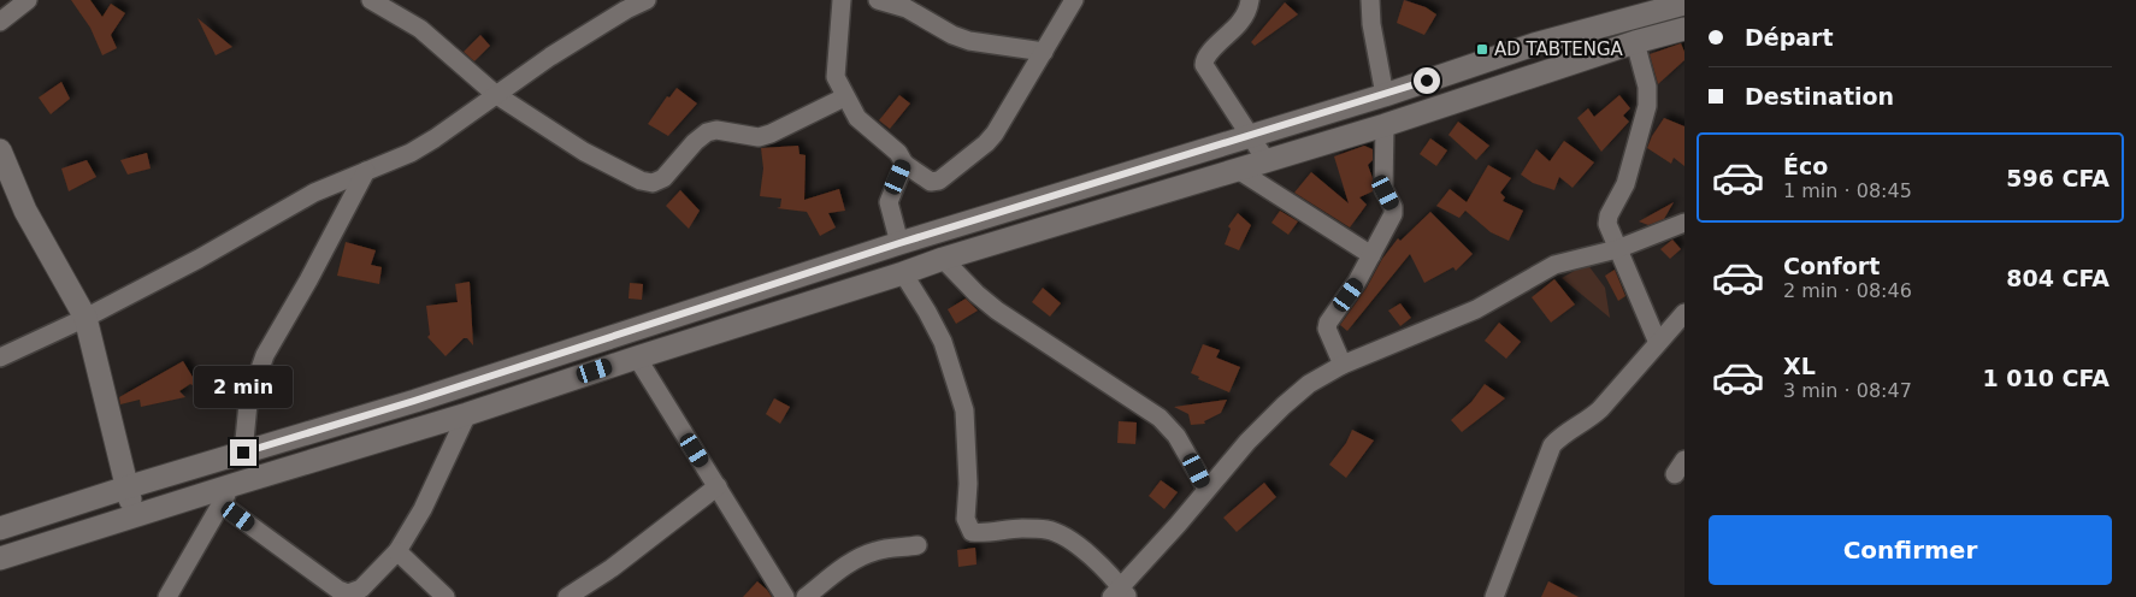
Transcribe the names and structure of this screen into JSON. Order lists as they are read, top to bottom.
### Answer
{
  "places": {
    "transit": ["AD TABTENGA"]
  },
  "page": {
    "banner": ["Départ", "Destination"],
    "list": [
      {
        "name": "Éco",
        "note": "1 min · 08:45",
        "value": "596 CFA"
      },
      {
        "name": "Confort",
        "note": "2 min · 08:46",
        "value": "804 CFA"
      },
      {
        "name": "XL",
        "note": "3 min · 08:47",
        "value": "1 010 CFA"
      }
    ],
    "bubble": "2 min",
    "buttons": "Confirmer"
  }
}
